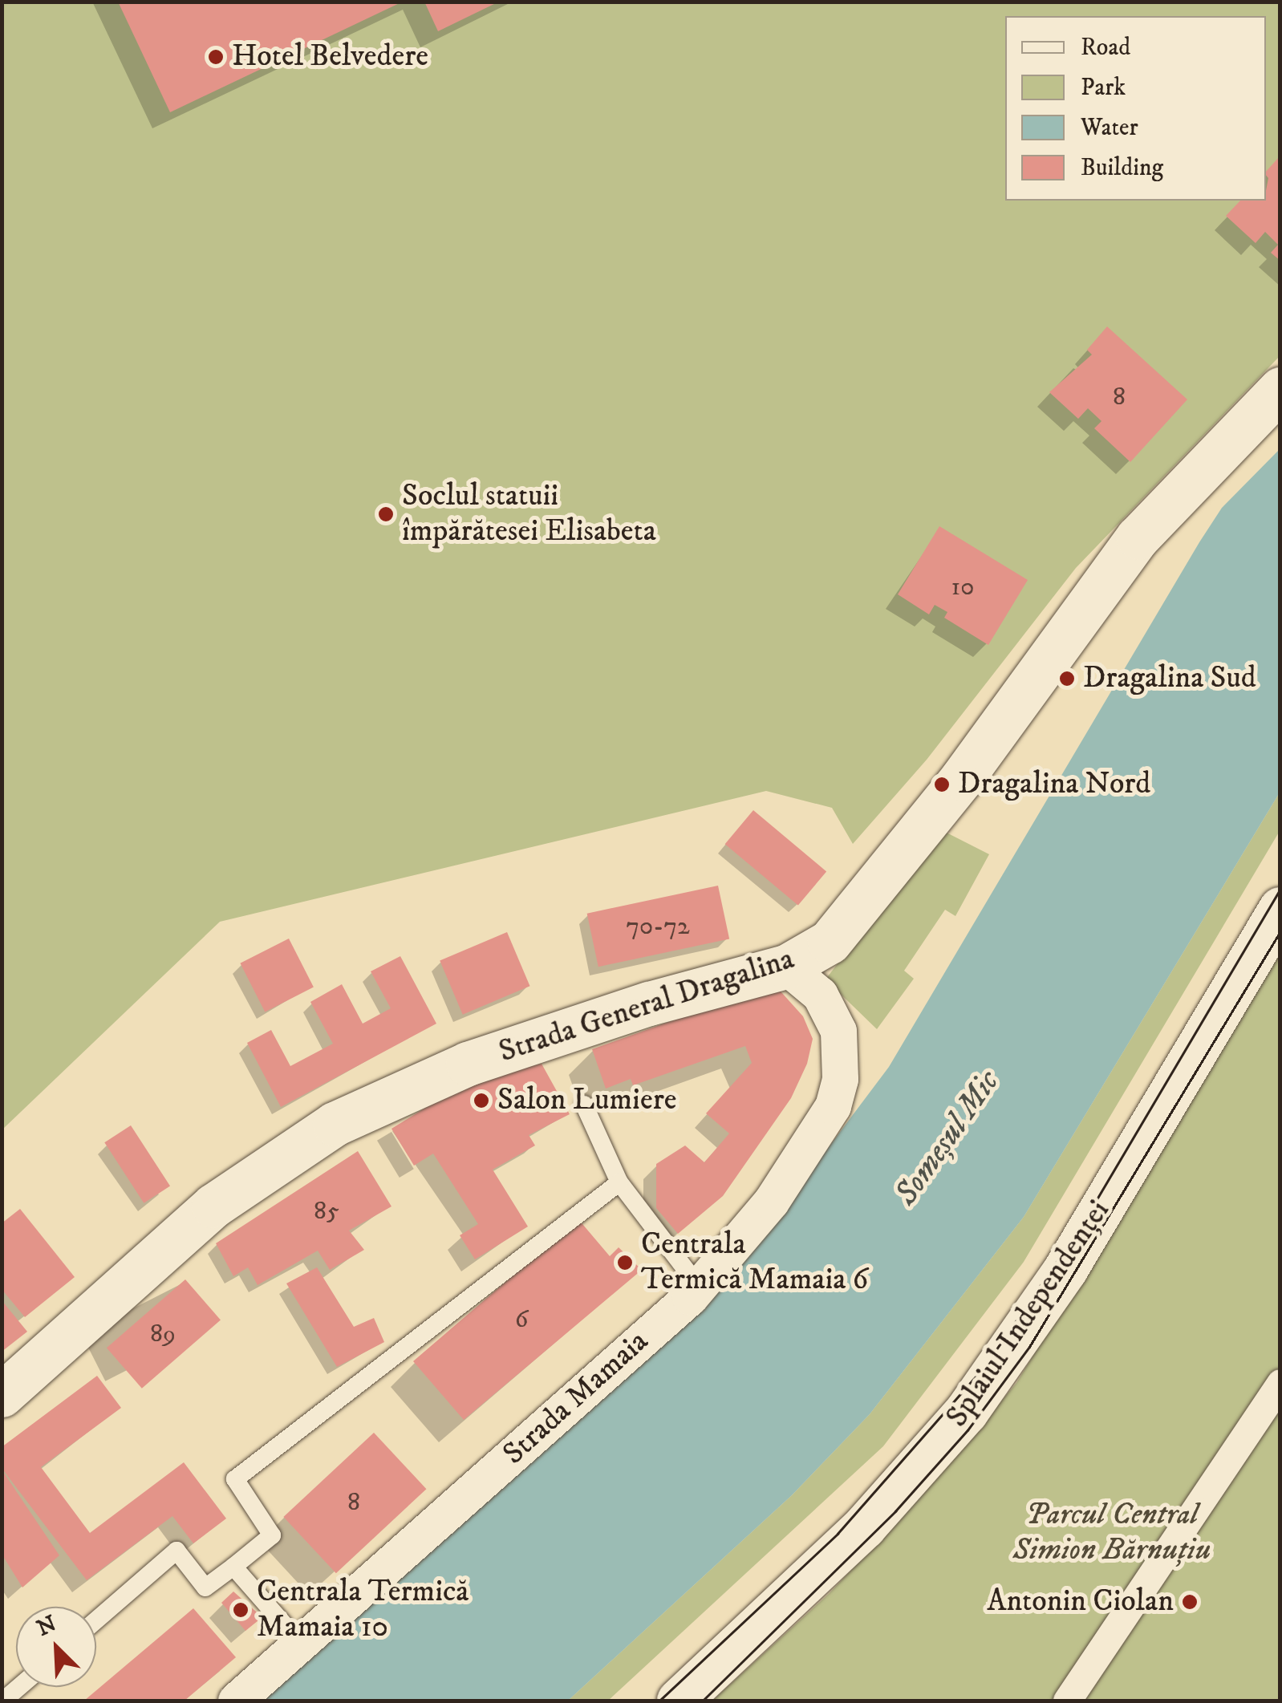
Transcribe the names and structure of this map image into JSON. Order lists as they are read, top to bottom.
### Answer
{
  "streets": {
    "street": ["Strada General Dragalina", "Splaiul Independenței", "Strada Mamaia"]
  },
  "crossings": [
    ["Strada General Dragalina", "Strada Mamaia"]
  ],
  "water": ["Someșul Mic"],
  "parks": ["Parcul Central Simion Bărnuțiu"],
  "places": [
    "Hotel Belvedere",
    "Soclul statuii împărătesei Elisabeta",
    "Dragalina Sud",
    "Dragalina Nord",
    "Salon Lumiere",
    "Centrala Termică Mamaia 6",
    "Antonin Ciolan",
    "Centrala Termică Mamaia 10"
  ],
  "house_numbers": [
    "8",
    "10",
    "70-72",
    "85",
    "6",
    "89",
    "8"
  ],
  "legend": [
    "Road",
    "Park",
    "Water",
    "Building"
  ],
  "north": "top left"
}
